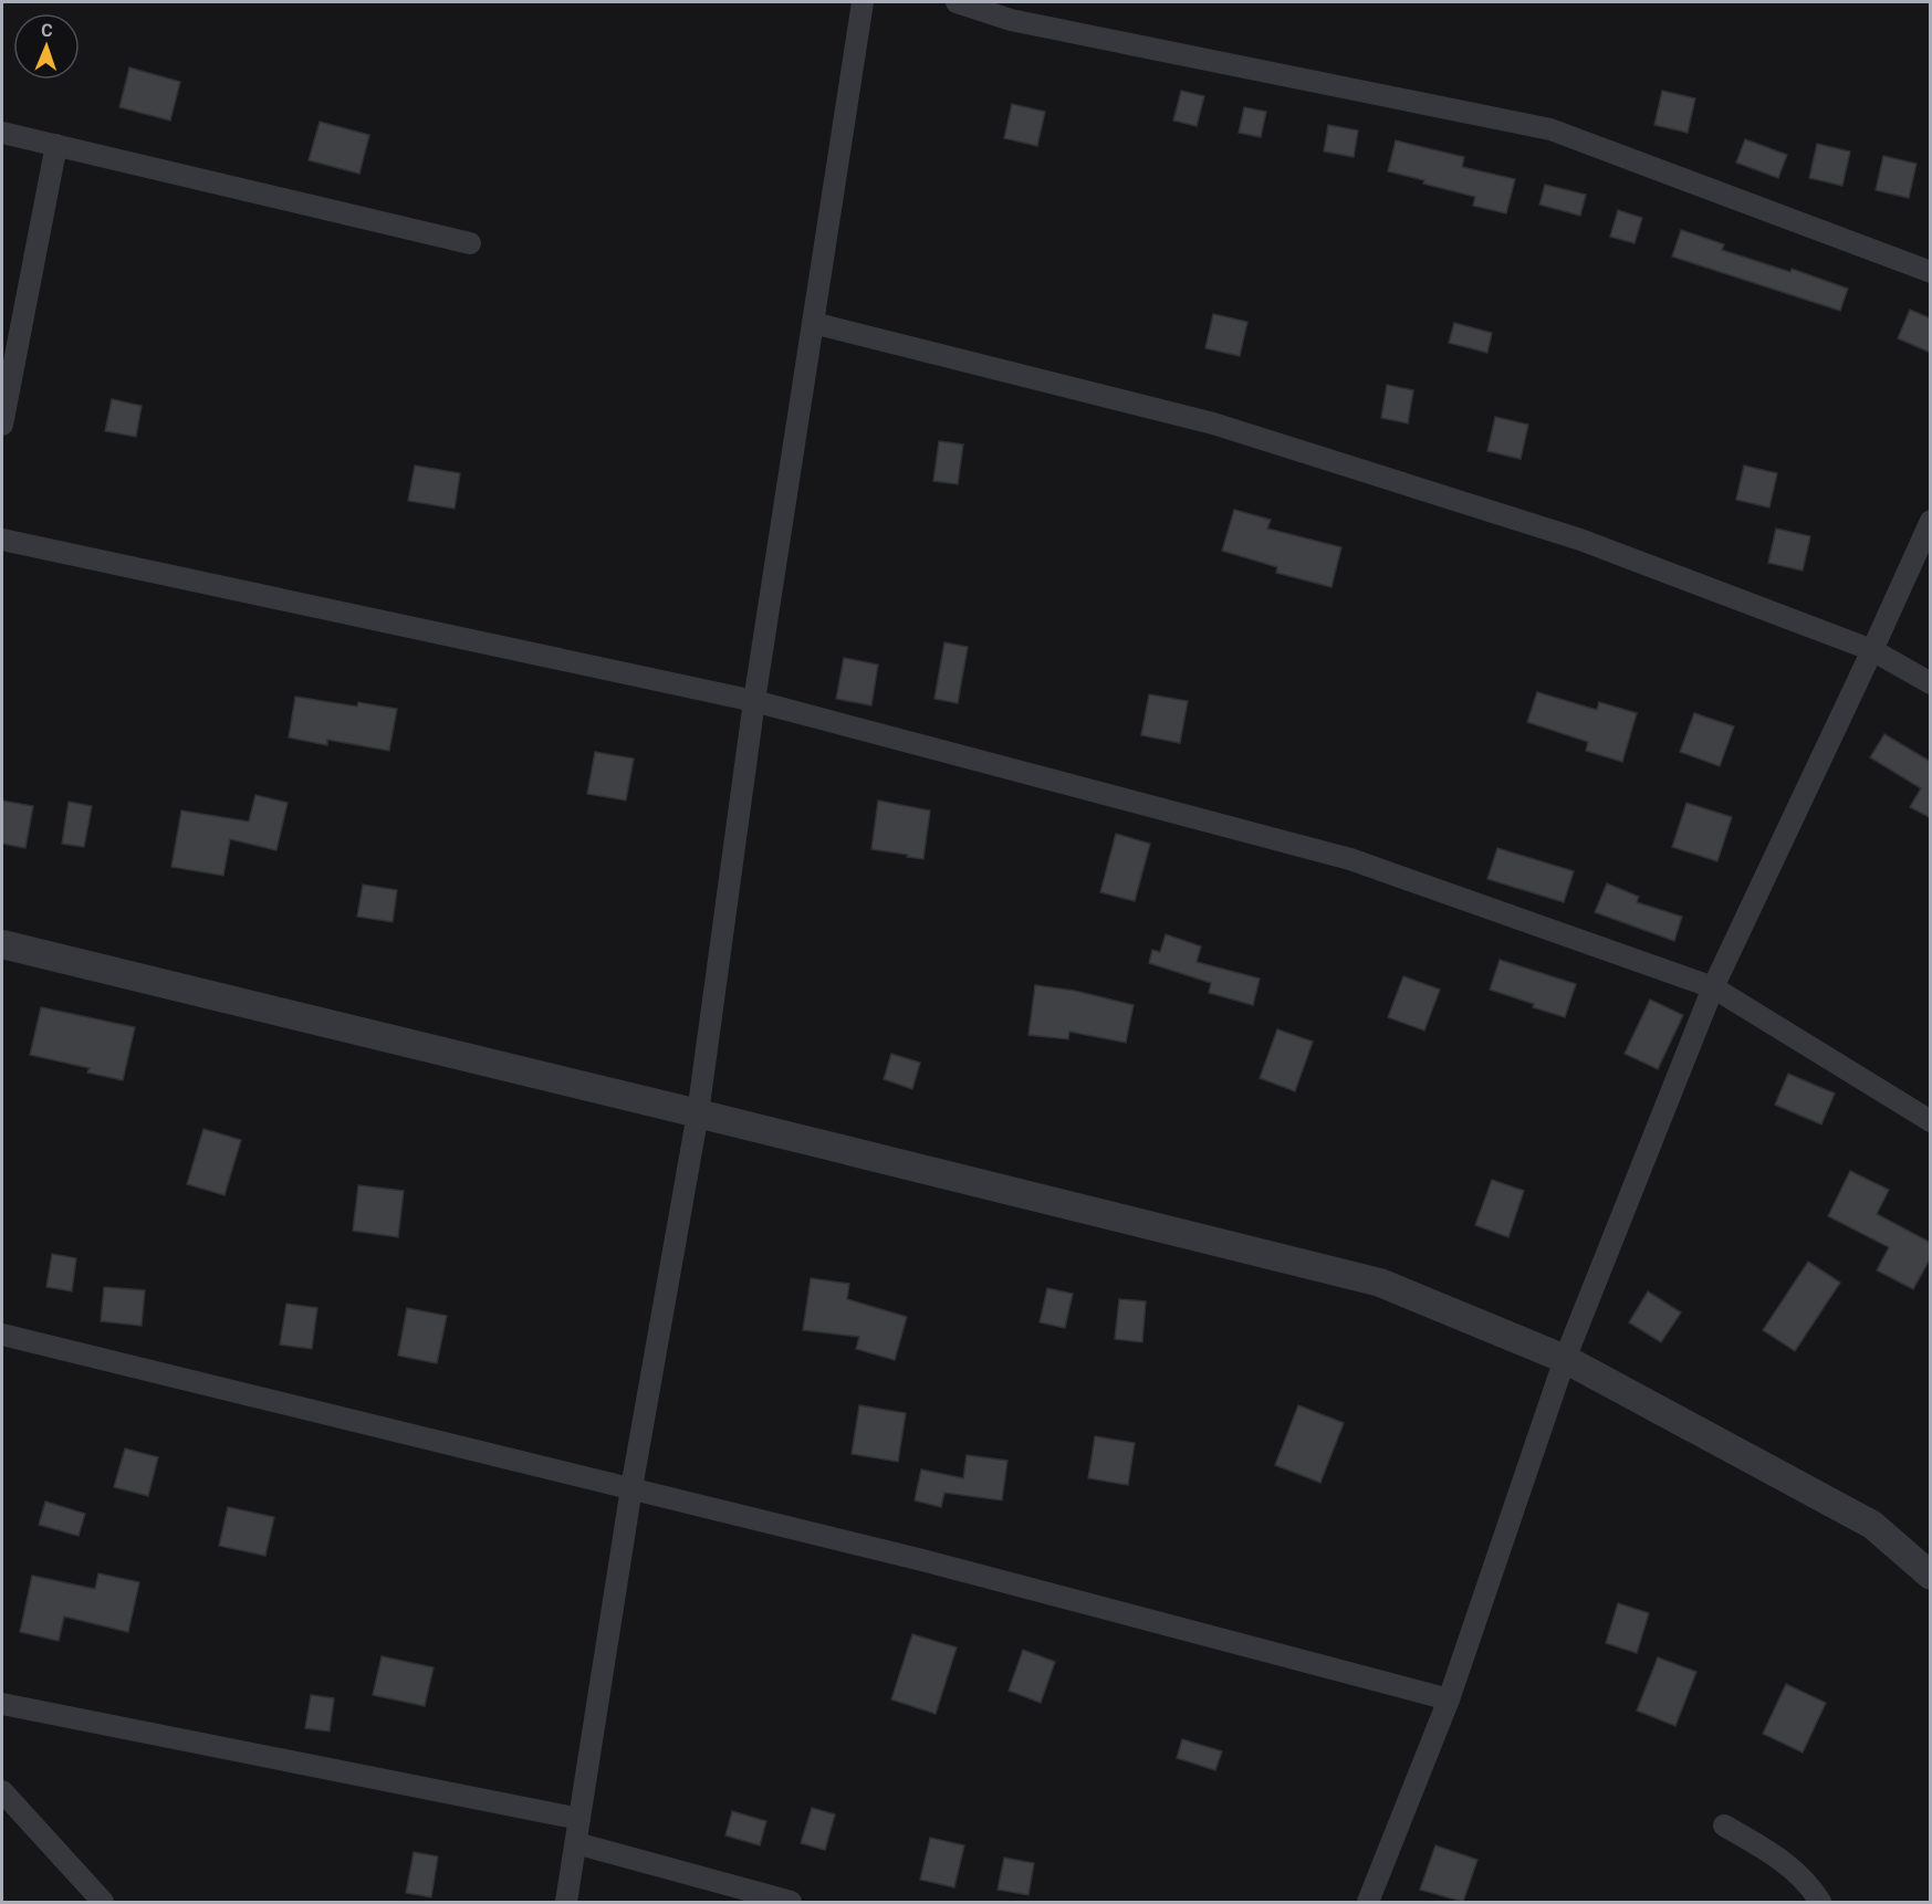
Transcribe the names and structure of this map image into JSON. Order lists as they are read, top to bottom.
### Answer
{
  "north": "top"
}
